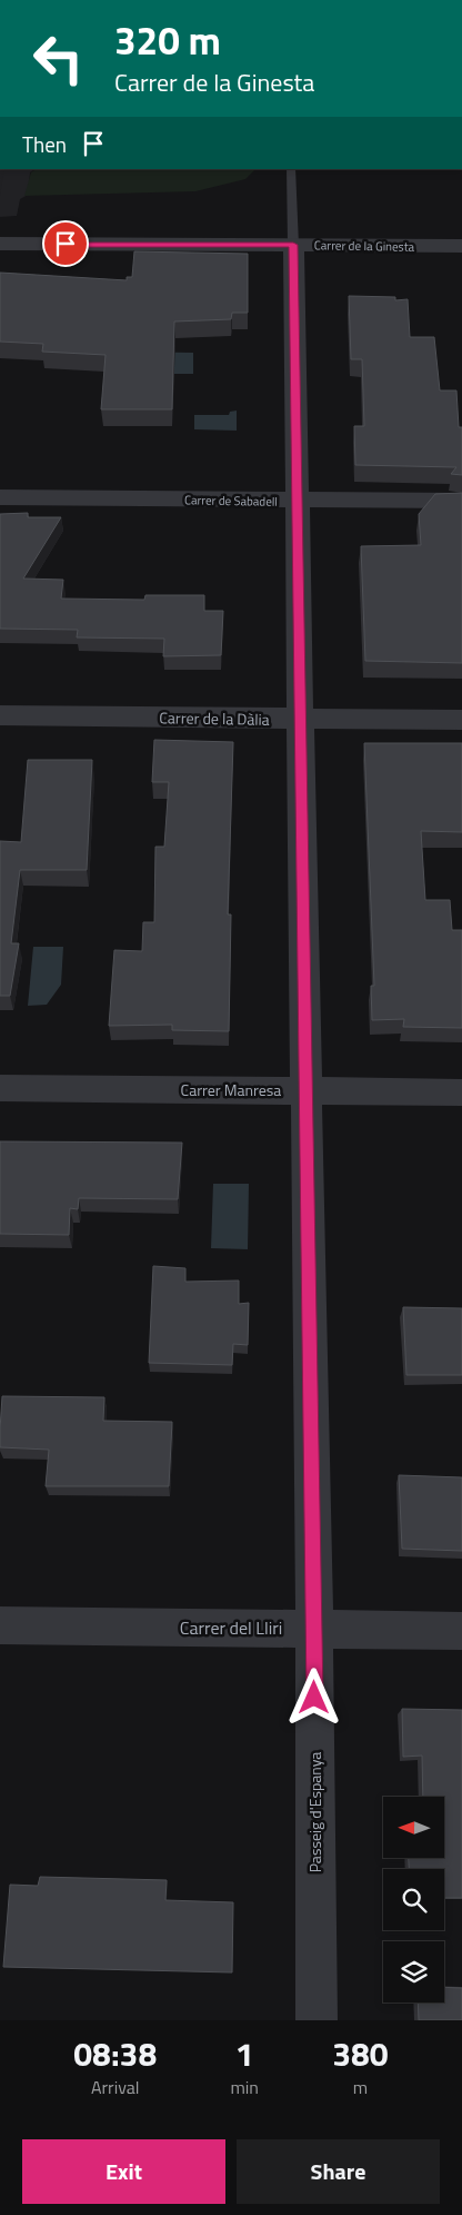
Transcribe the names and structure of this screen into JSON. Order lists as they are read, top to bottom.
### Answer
{
  "streets": {
    "street": [
      "Carrer de la Ginesta",
      "Carrer de Sabadell",
      "Carrer de la Dàlia",
      "Carrer Manresa",
      "Carrer del Lliri",
      "Passeig d'Espanya"
    ]
  },
  "crossings": [
    ["Carrer de la Ginesta", "Passeig d'Espanya"],
    ["Carrer de Sabadell", "Passeig d'Espanya"],
    ["Carrer de la Dàlia", "Passeig d'Espanya"],
    ["Carrer Manresa", "Passeig d'Espanya"],
    ["Carrer del Lliri", "Passeig d'Espanya"]
  ],
  "north": "left",
  "page": {
    "turn": ["320 m", "Carrer de la Ginesta"],
    "then": "Then",
    "eta": [
      "08:38",
      "Arrival",
      "1",
      "min",
      "380",
      "m"
    ],
    "buttons": ["Exit", "Share"]
  }
}
